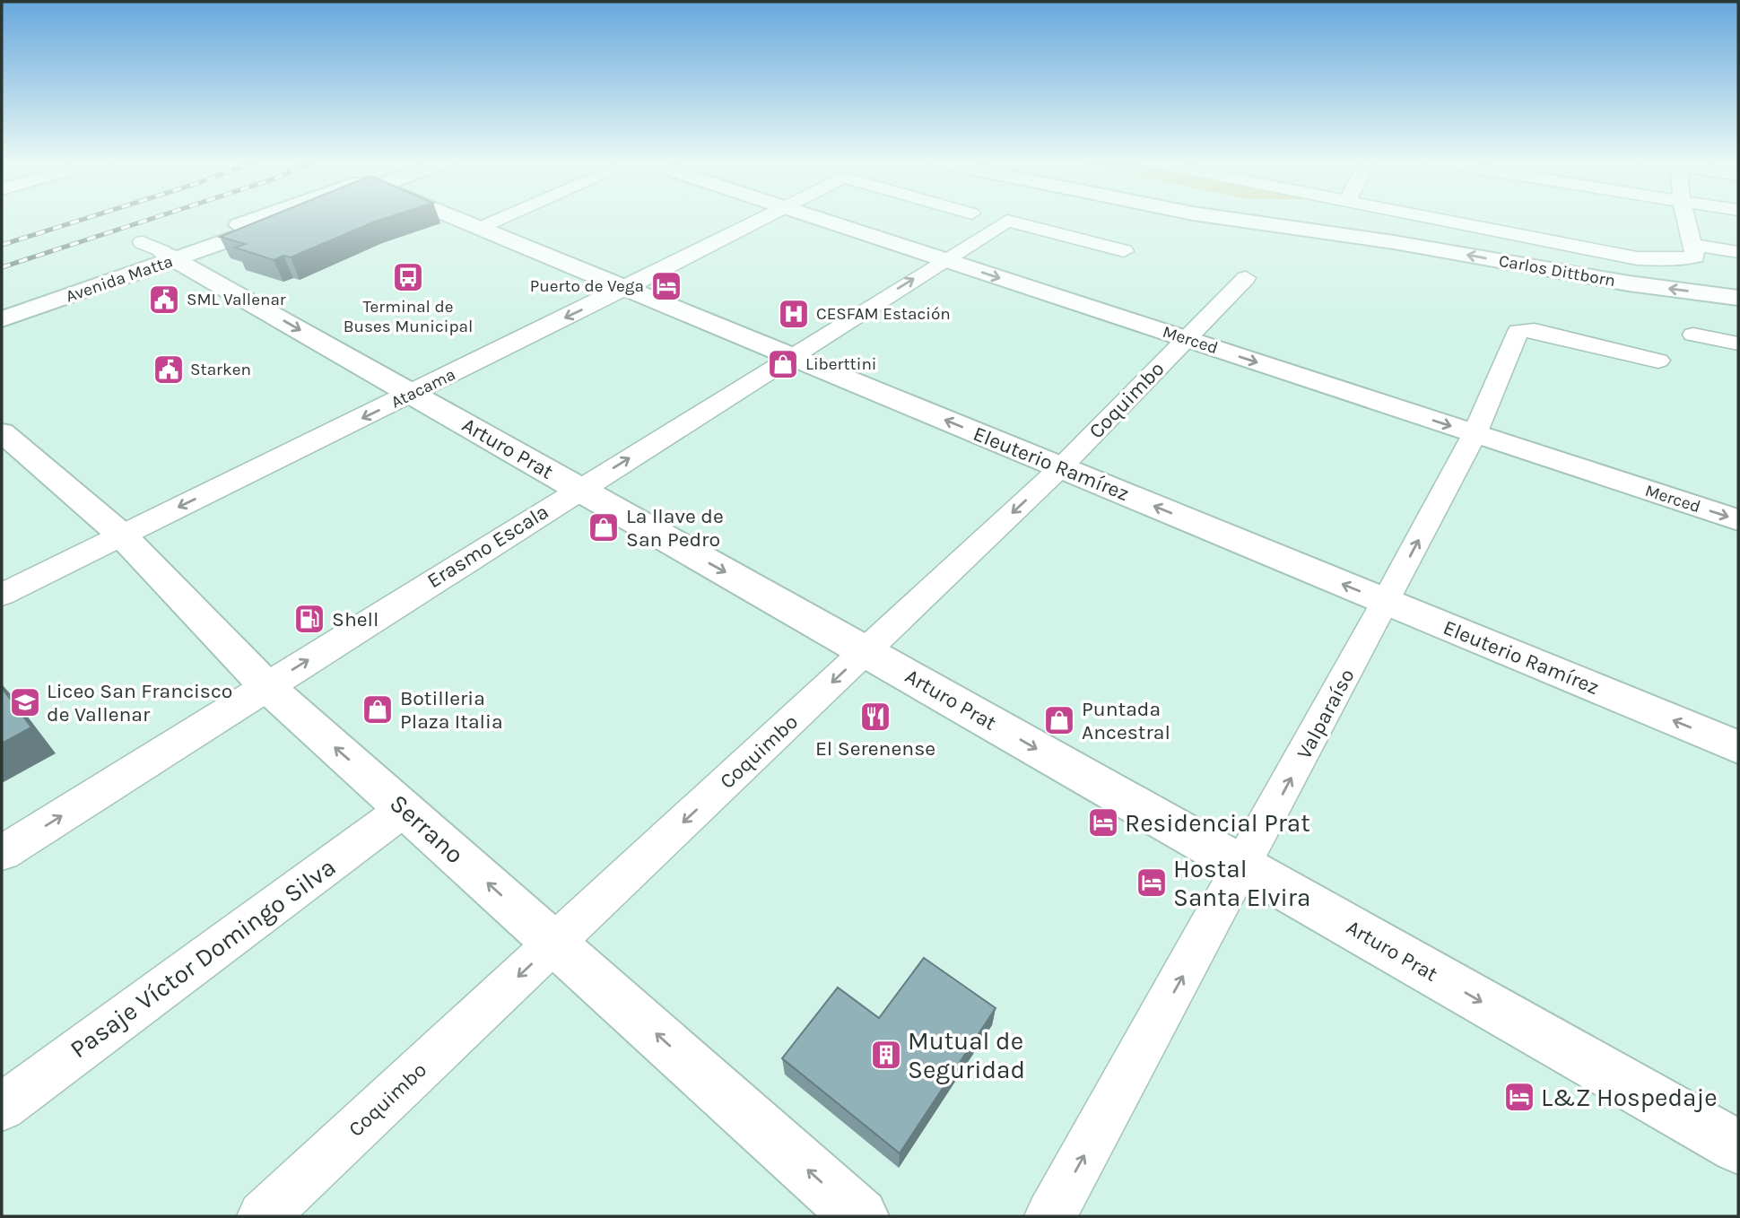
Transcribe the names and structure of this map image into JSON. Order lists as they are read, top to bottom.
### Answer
{
  "streets": {
    "main road": [
      "Carlos Dittborn",
      "Avenida Matta",
      "Merced",
      "Arturo Prat",
      "Eleuterio Ramírez",
      "Serrano"
    ],
    "street": [
      "Atacama",
      "Coquimbo",
      "Erasmo Escala",
      "Valparaíso",
      "Pasaje Víctor Domingo Silva"
    ]
  },
  "crossings": [
    ["Avenida Matta", "Arturo Prat"],
    ["Merced", "Coquimbo"],
    ["Merced", "Erasmo Escala"],
    ["Merced", "Valparaíso"],
    ["Atacama", "Arturo Prat"],
    ["Atacama", "Eleuterio Ramírez"],
    ["Atacama", "Serrano"],
    ["Coquimbo", "Arturo Prat"],
    ["Coquimbo", "Eleuterio Ramírez"],
    ["Coquimbo", "Serrano"],
    ["Arturo Prat", "Erasmo Escala"],
    ["Arturo Prat", "Valparaíso"],
    ["Eleuterio Ramírez", "Erasmo Escala"],
    ["Eleuterio Ramírez", "Valparaíso"],
    ["Erasmo Escala", "Serrano"],
    ["Serrano", "Pasaje Víctor Domingo Silva"]
  ],
  "one_way": [
    "Carlos Dittborn",
    "Merced",
    "Atacama",
    "Coquimbo",
    "Arturo Prat",
    "Eleuterio Ramírez",
    "Erasmo Escala",
    "Valparaíso",
    "Serrano"
  ],
  "places": {
    "bus stop": ["Terminal de Buses Municipal"],
    "hotel": [
      "Puerto de Vega",
      "Residencial Prat",
      "Hostal Santa Elvira",
      "L&Z Hospedaje"
    ],
    "public building": ["SML Vallenar", "Starken"],
    "hospital": ["CESFAM Estación"],
    "shop": [
      "Liberttini",
      "La llave de San Pedro",
      "Botilleria Plaza Italia",
      "Puntada Ancestral"
    ],
    "fuel station": ["Shell"],
    "school or university": ["Liceo San Francisco de Vallenar"],
    "restaurant": ["El Serenense"],
    "building": ["Mutual de Seguridad"]
  }
}
